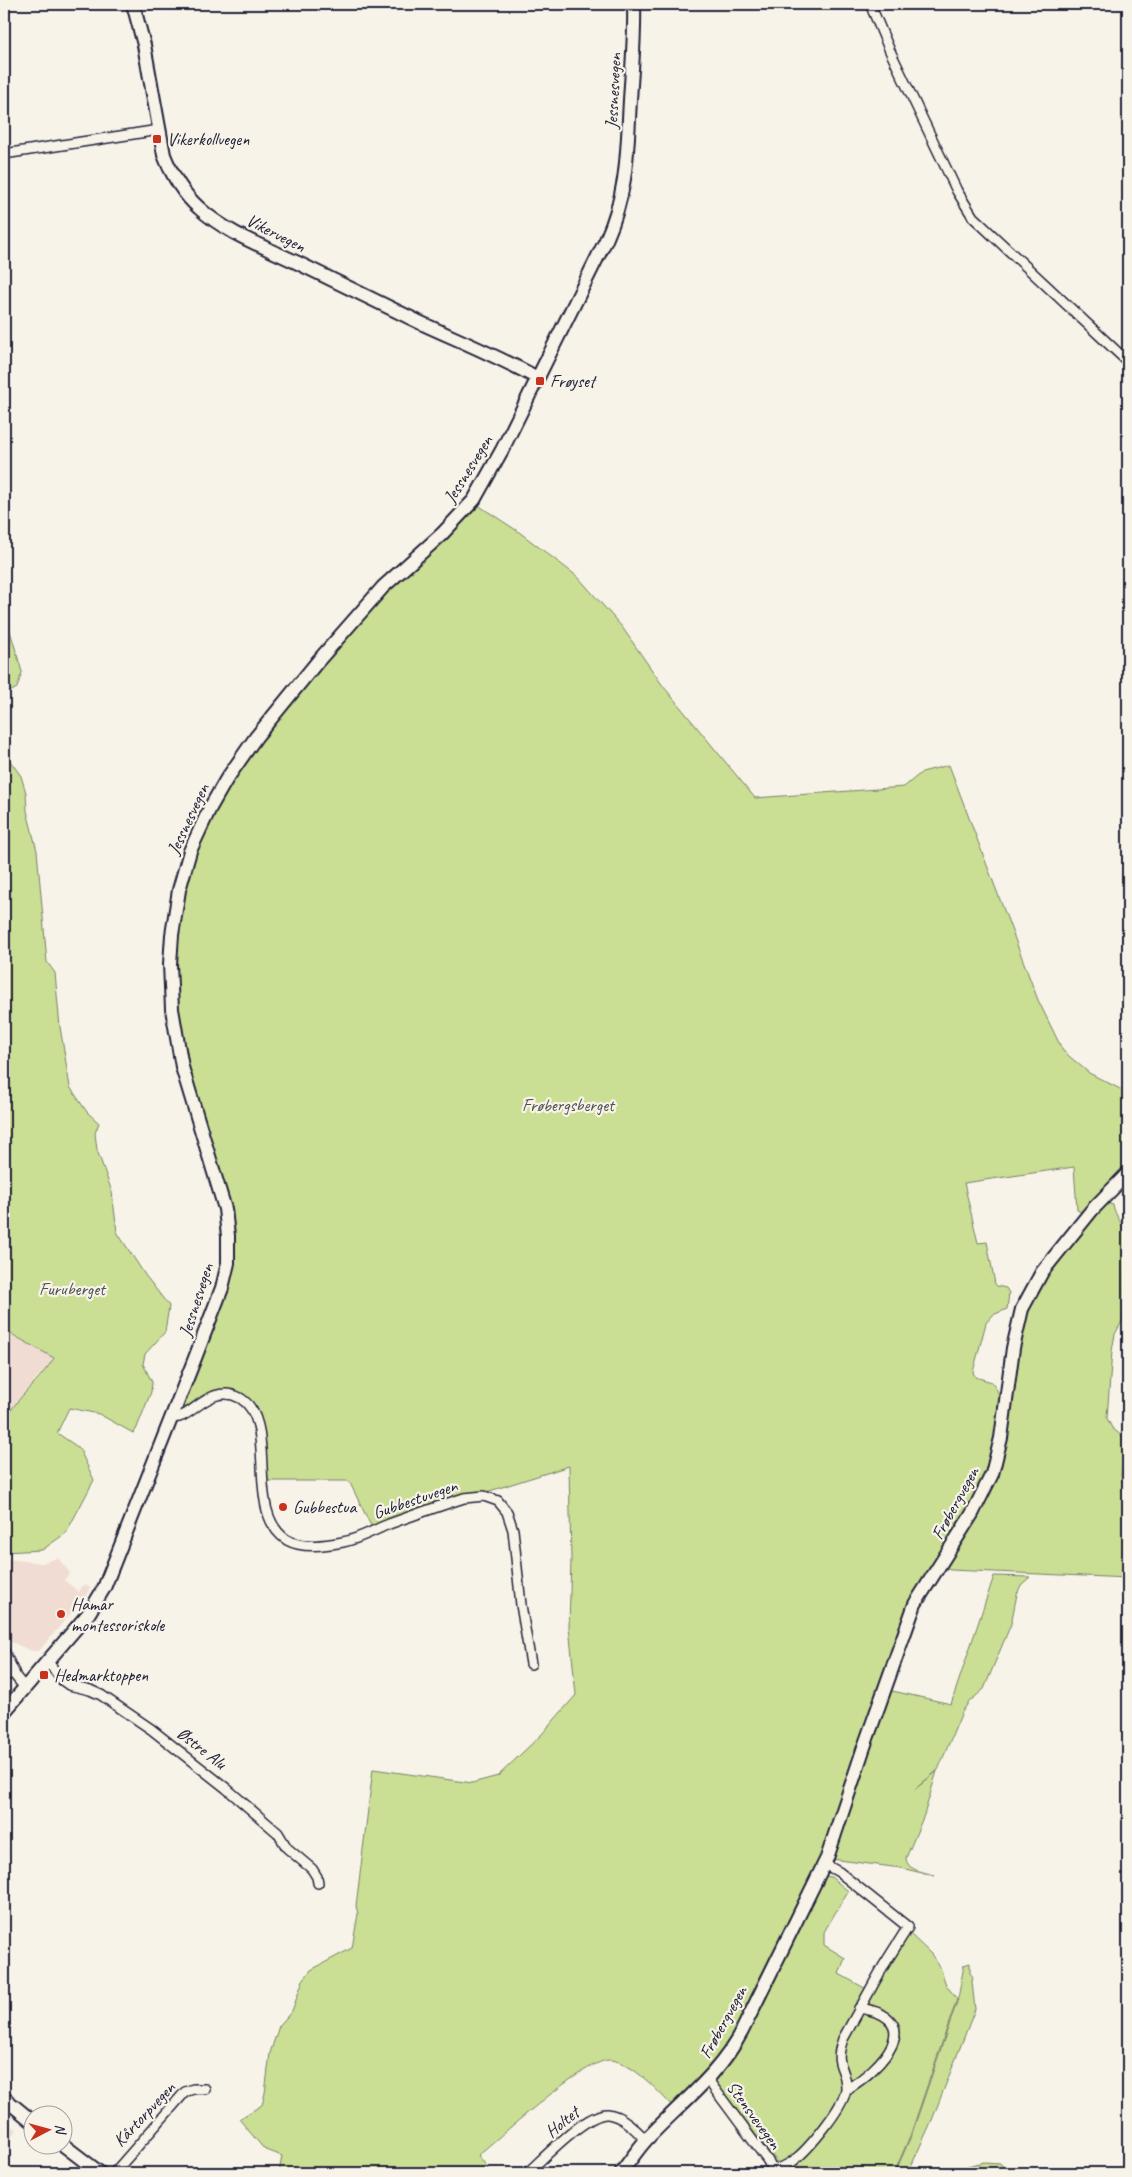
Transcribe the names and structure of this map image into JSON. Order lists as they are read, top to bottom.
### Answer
{
  "streets": {
    "main road": ["Jessnesvegen", "Vikervegen", "Frøbergvegen"],
    "street": [
      "Gubbestuvegen",
      "Østre Alu",
      "Kårtorpvegen",
      "Stensvevegen",
      "Holtet"
    ]
  },
  "crossings": [
    ["Jessnesvegen", "Vikervegen"],
    ["Jessnesvegen", "Gubbestuvegen"],
    ["Jessnesvegen", "Østre Alu"],
    ["Frøbergvegen", "Stensvevegen"],
    ["Frøbergvegen", "Holtet"]
  ],
  "parks": ["Frøbergsberget", "Furuberget"],
  "places": {
    "transit": ["Vikerkollvegen", "Frøyset", "Hedmarktoppen"],
    "other": ["Gubbestua", "Hamar montessoriskole"]
  },
  "north": "right"
}
